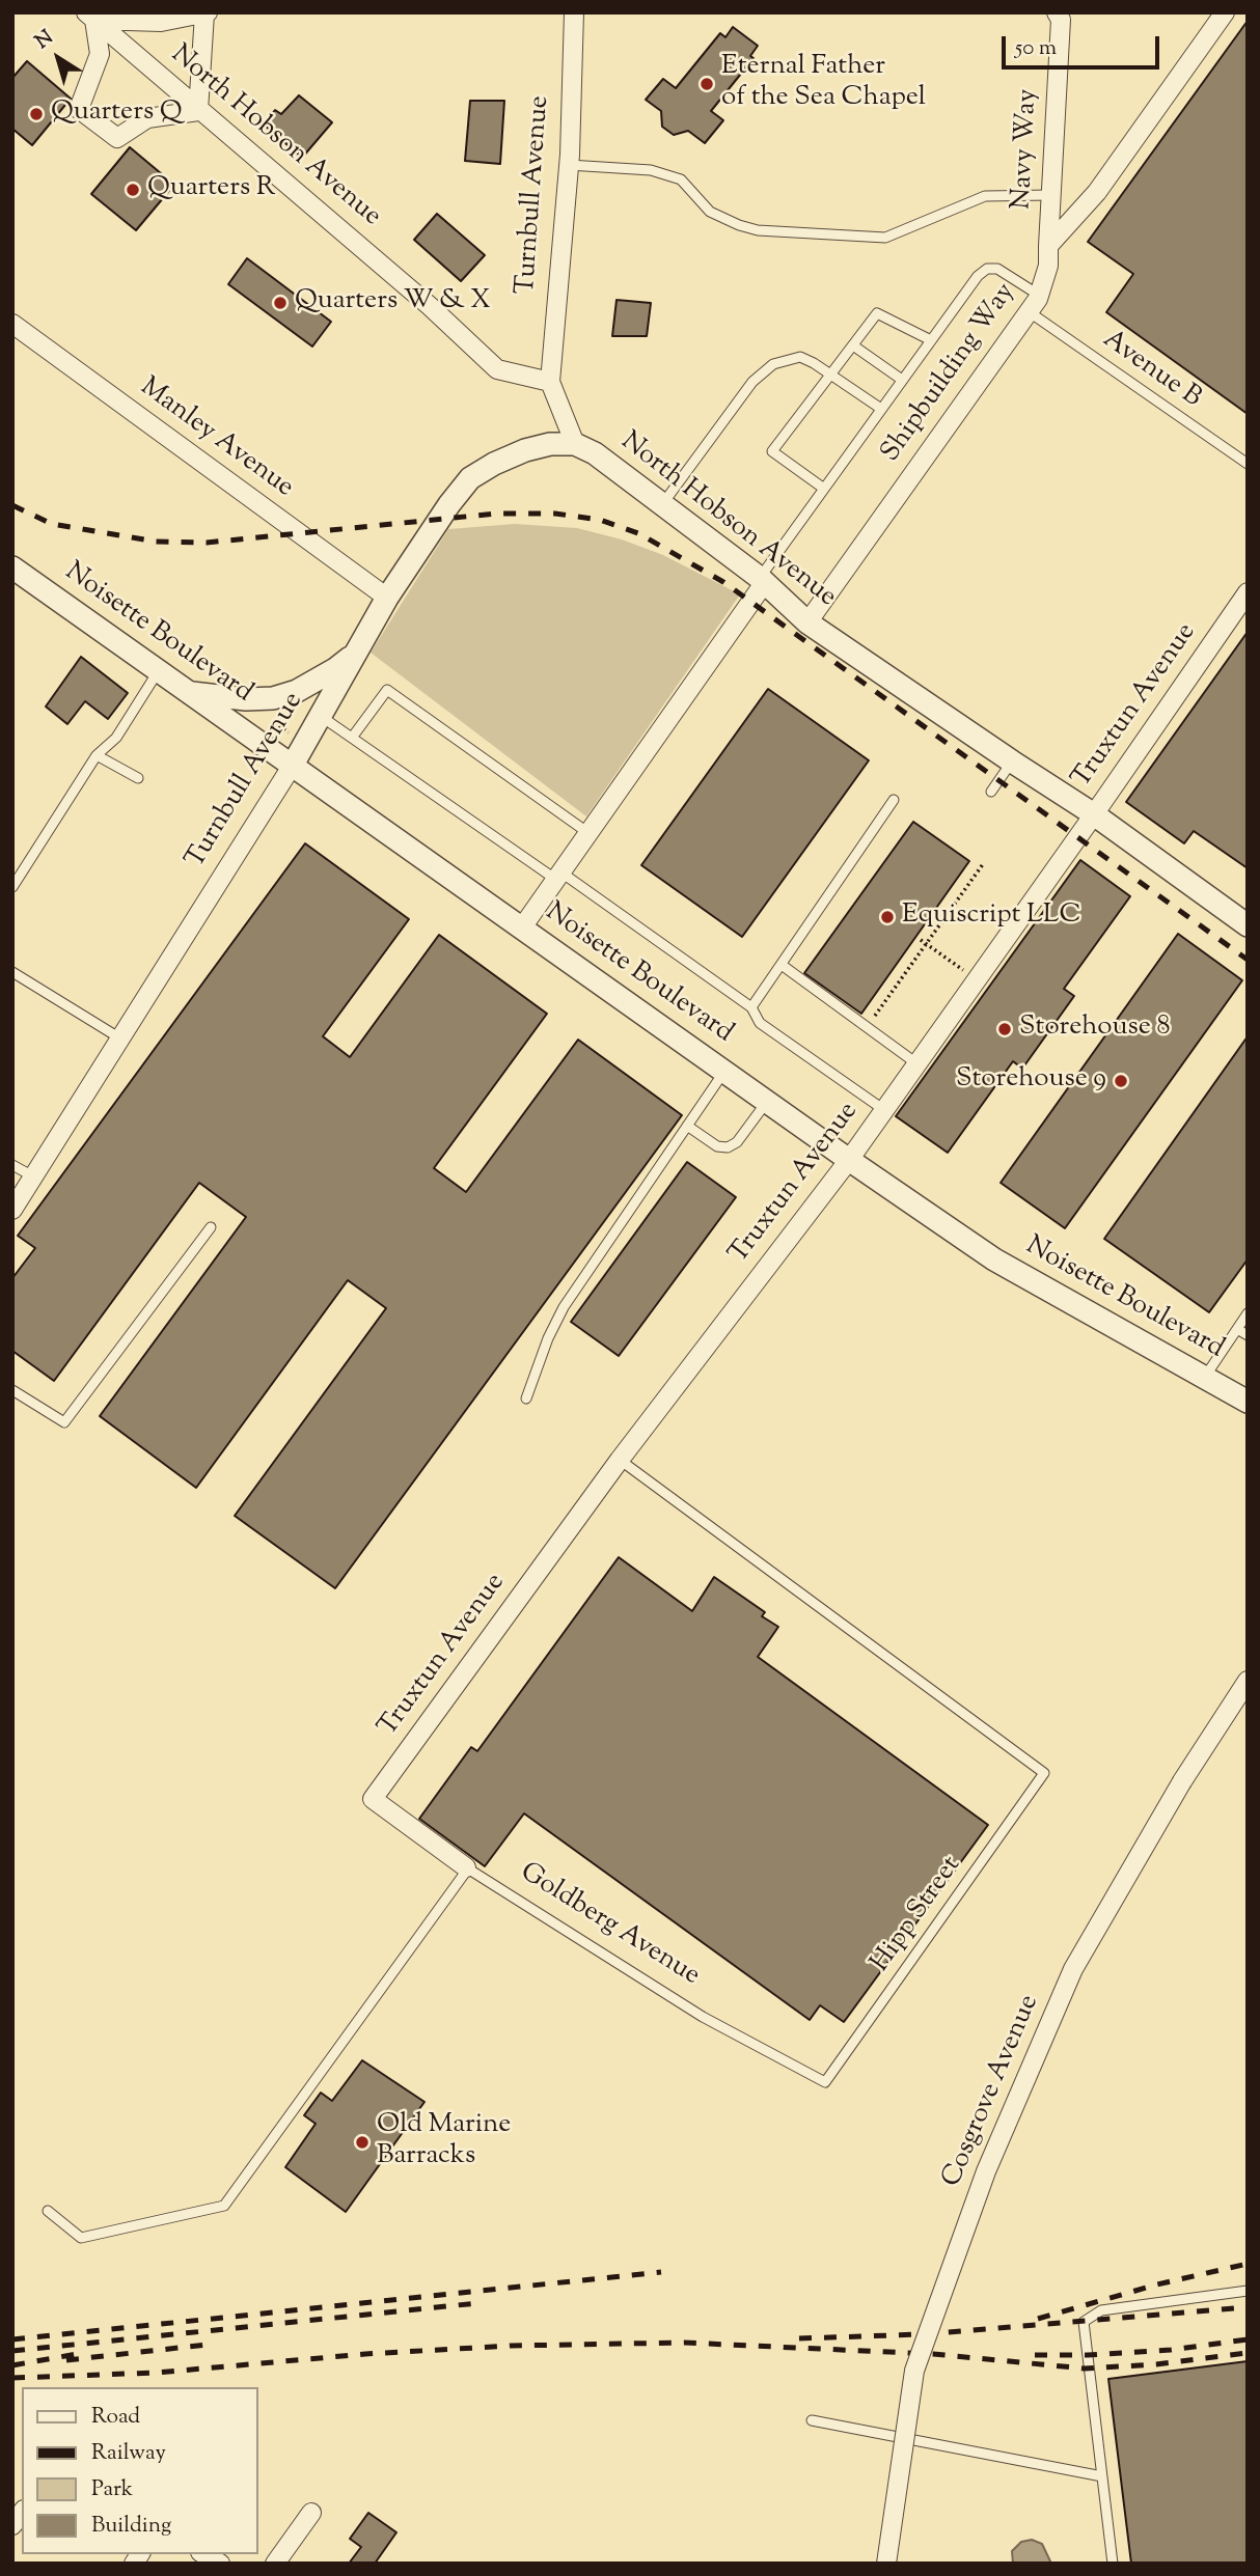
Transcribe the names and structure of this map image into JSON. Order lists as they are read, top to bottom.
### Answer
{
  "streets": {
    "street": [
      "North Hobson Avenue",
      "Navy Way",
      "Turnbull Avenue",
      "Shipbuilding Way",
      "Manley Avenue",
      "Noisette Boulevard",
      "Truxtun Avenue",
      "Goldberg Avenue",
      "Cosgrove Avenue"
    ],
    "lane": ["Avenue B", "Hipp Street"]
  },
  "crossings": [
    ["North Hobson Avenue", "Turnbull Avenue"],
    ["North Hobson Avenue", "Shipbuilding Way"],
    ["North Hobson Avenue", "Truxtun Avenue"],
    ["Navy Way", "Shipbuilding Way"],
    ["Turnbull Avenue", "Manley Avenue"],
    ["Turnbull Avenue", "Noisette Boulevard"],
    ["Avenue B", "Shipbuilding Way"],
    ["Noisette Boulevard", "Truxtun Avenue"],
    ["Truxtun Avenue", "Hipp Street"],
    ["Truxtun Avenue", "Goldberg Avenue"],
    ["Hipp Street", "Goldberg Avenue"]
  ],
  "places": [
    "Eternal Father of the Sea Chapel",
    "Quarters Q",
    "Quarters R",
    "Quarters W & X",
    "Equiscript LLC",
    "Storehouse 8",
    "Storehouse 9",
    "Old Marine Barracks"
  ],
  "legend": [
    "Road",
    "Railway",
    "Park",
    "Building"
  ],
  "scale_bar": "50 m",
  "north": "top left"
}
